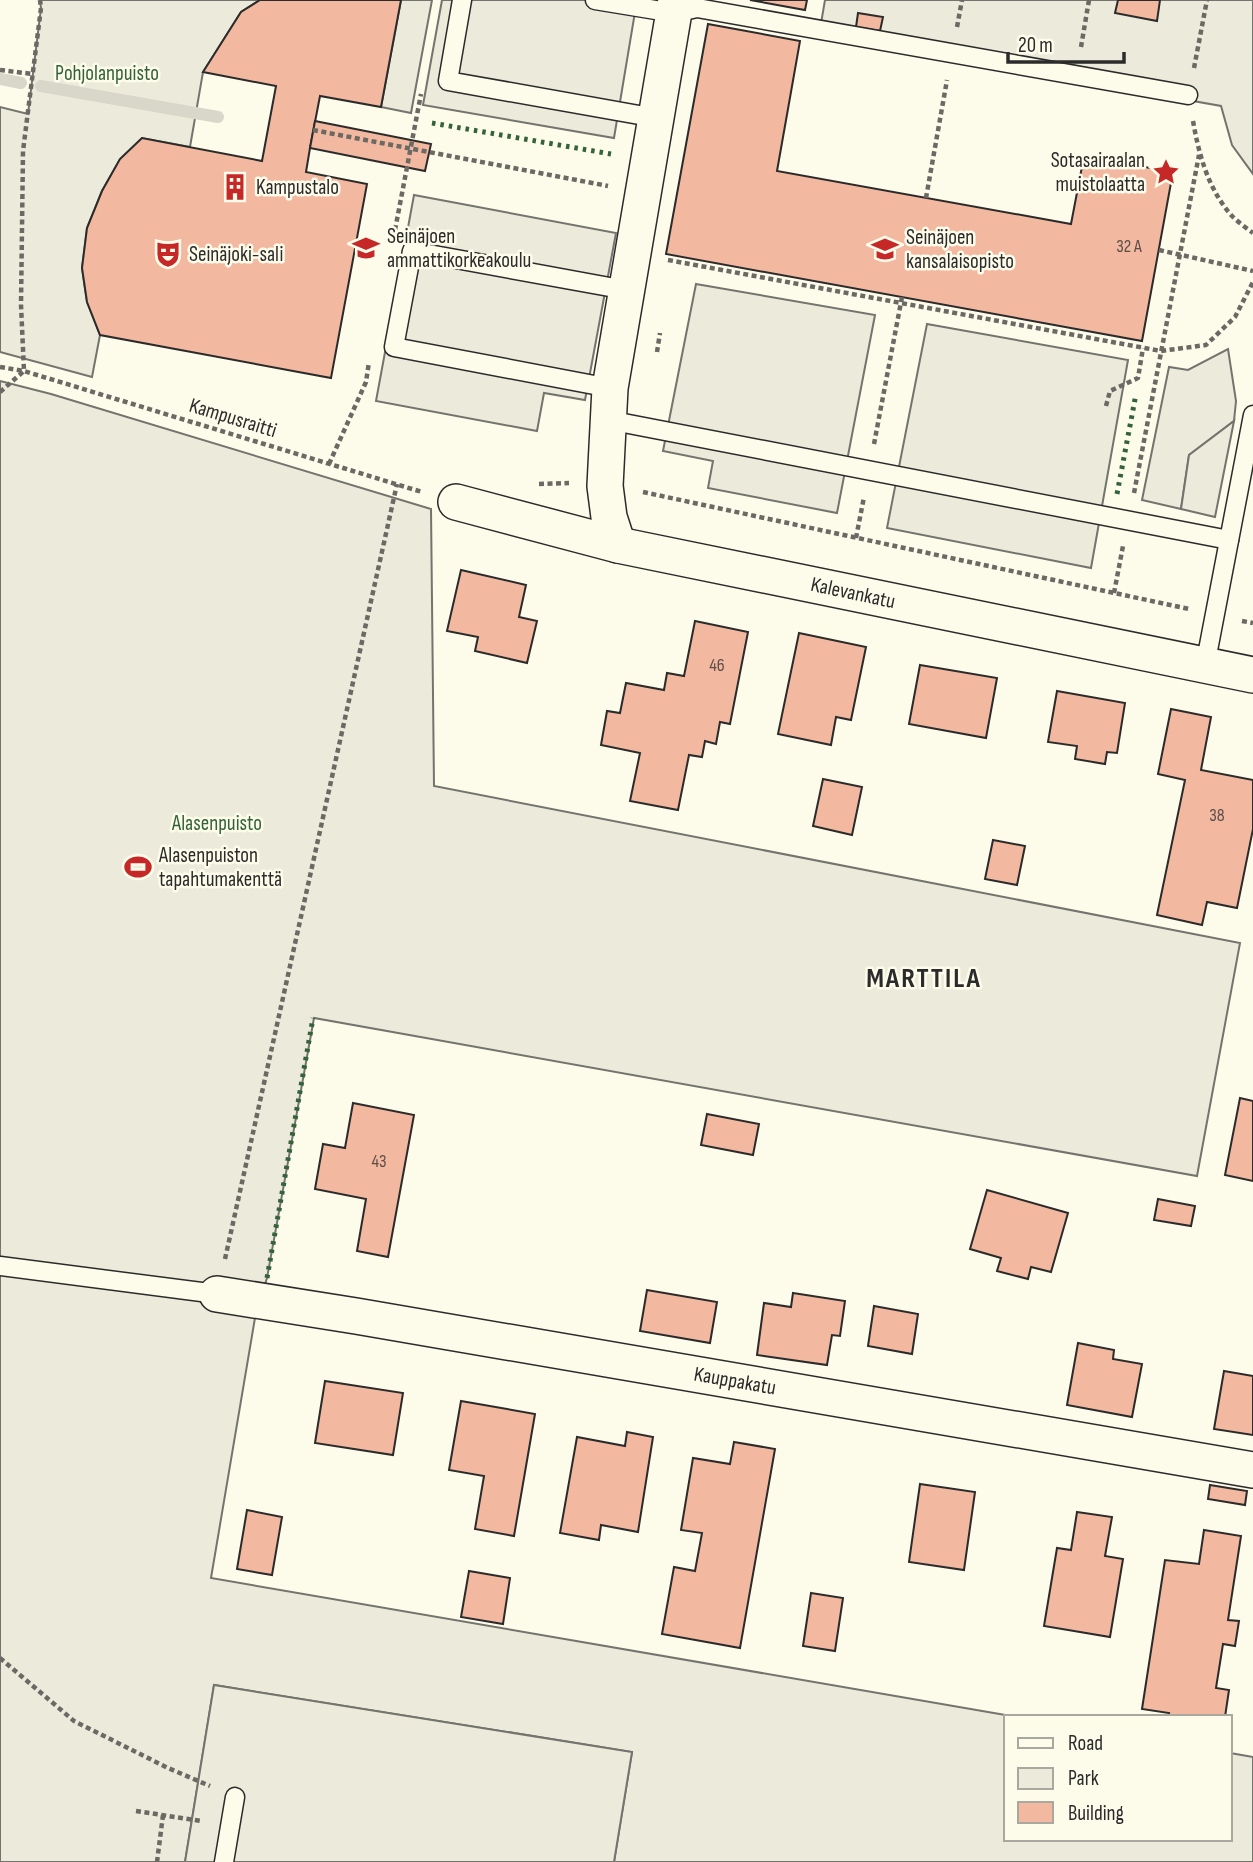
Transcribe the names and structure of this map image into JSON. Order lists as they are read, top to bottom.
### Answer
{
  "streets": {
    "street": ["Kalevankatu", "Kauppakatu"],
    "path": ["Kampusraitti"]
  },
  "crossings": [
    ["Kampusraitti", "Kalevankatu"]
  ],
  "districts": ["MARTTILA"],
  "parks": ["Pohjolanpuisto", "Alasenpuisto"],
  "places": {
    "place": ["Sotasairaalan muistolaatta"],
    "building": ["Kampustalo"],
    "school or university": ["Seinäjoen ammattikorkeakoulu", "Seinäjoen kansalaisopisto"],
    "theatre": ["Seinäjoki-sali"],
    "sports": ["Alasenpuiston tapahtumakenttä"]
  },
  "house_numbers": [
    "32 A",
    "46",
    "38",
    "43"
  ],
  "legend": ["Road", "Park", "Building"],
  "scale_bar": "20 m"
}
